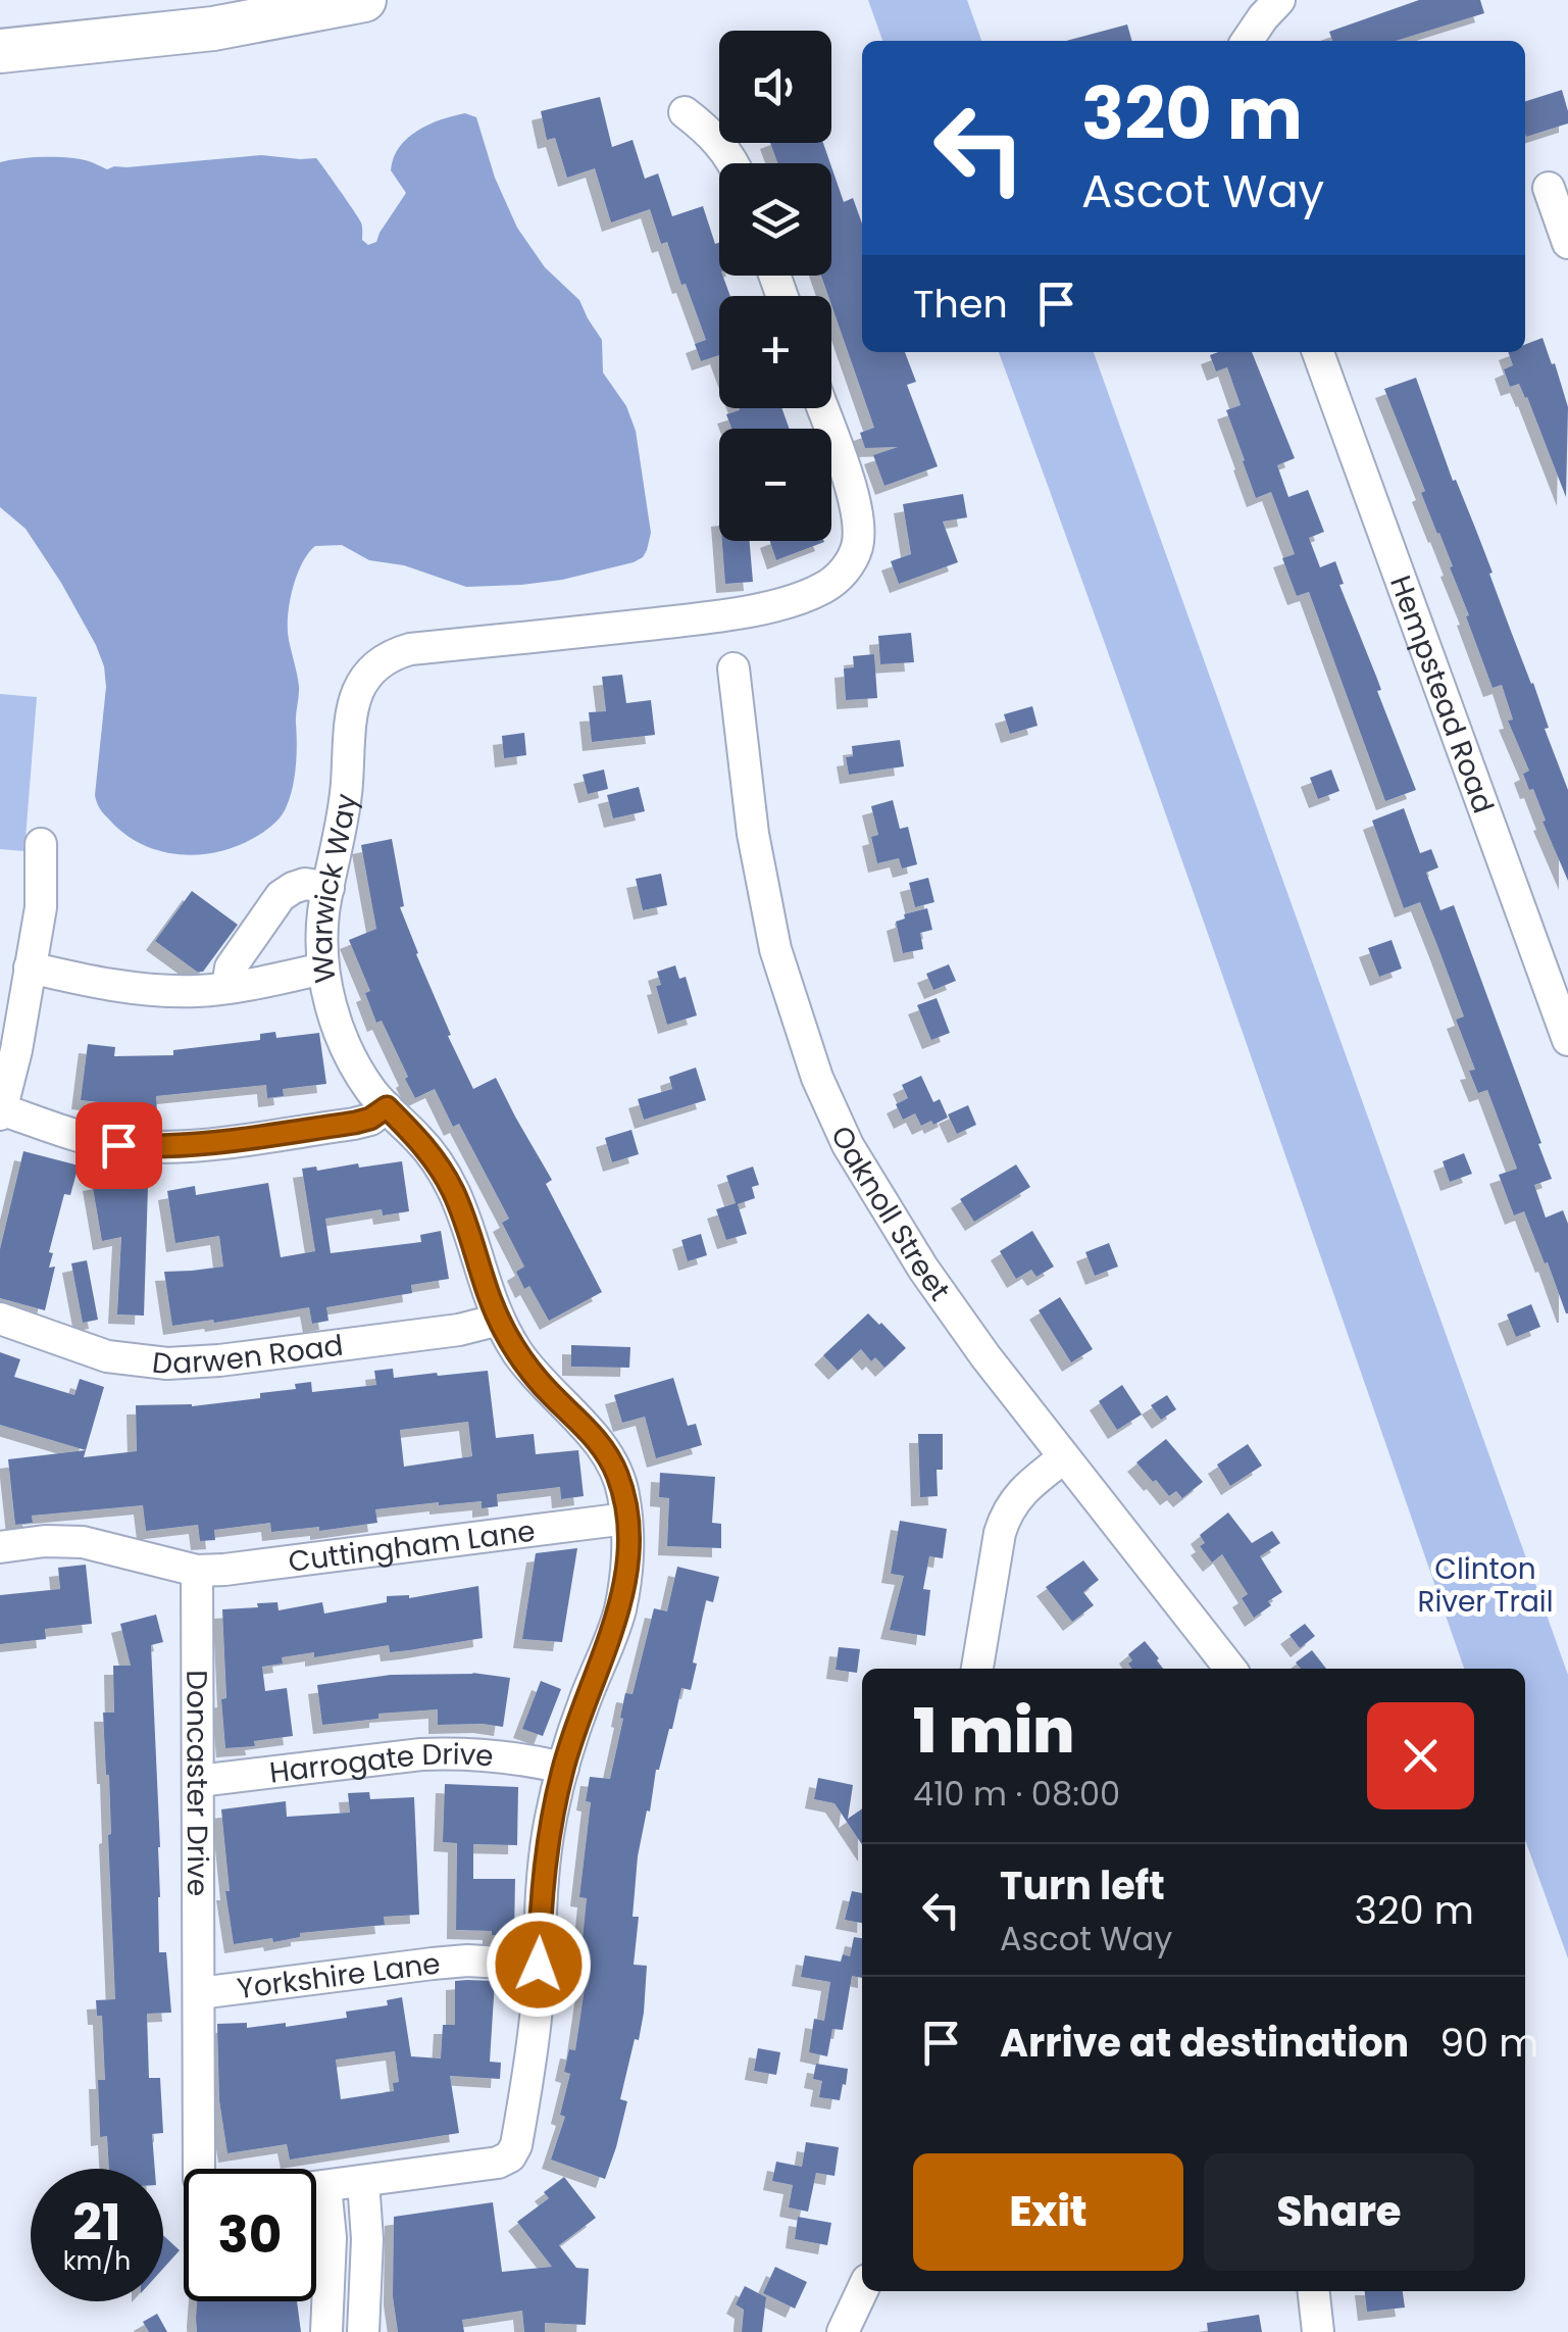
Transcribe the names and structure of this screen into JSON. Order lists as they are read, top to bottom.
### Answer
{
  "streets": {
    "street": [
      "Hempstead Road",
      "Warwick Way",
      "Oaknoll Street",
      "Darwen Road",
      "Cuttingham Lane",
      "Harrogate Drive",
      "Doncaster Drive",
      "Yorkshire Lane"
    ]
  },
  "crossings": [
    ["Warwick Way", "Darwen Road"],
    ["Warwick Way", "Cuttingham Lane"],
    ["Warwick Way", "Harrogate Drive"],
    ["Warwick Way", "Yorkshire Lane"],
    ["Cuttingham Lane", "Doncaster Drive"],
    ["Harrogate Drive", "Doncaster Drive"],
    ["Doncaster Drive", "Yorkshire Lane"]
  ],
  "parks": ["Clinton River Trail"],
  "page": {
    "map_buttons": ["+", "−"],
    "turn": ["320 m", "Ascot Way"],
    "then": "Then",
    "heading": ["1 min", "410 m · 08:00"],
    "list": [
      {
        "name": "Turn left",
        "note": "Ascot Way",
        "value": "320 m"
      },
      {
        "name": "Arrive at destination",
        "value": "90 m"
      }
    ],
    "buttons": ["Exit", "Share"],
    "speed": "21 km/h",
    "limit": "30"
  }
}
